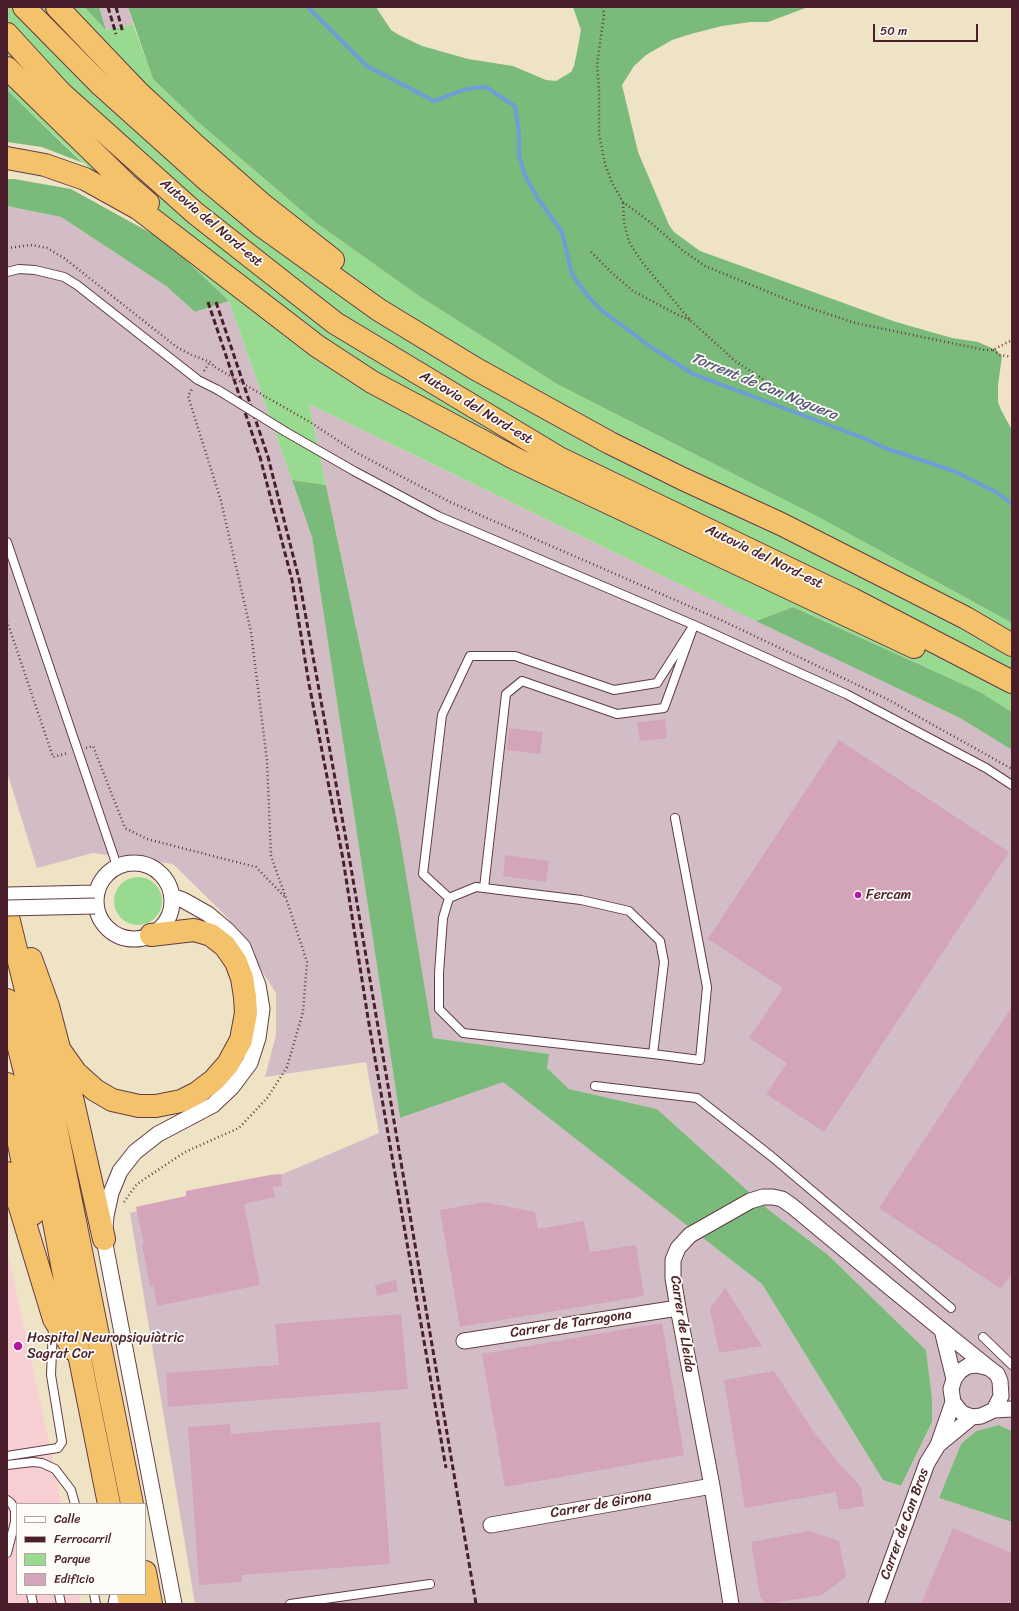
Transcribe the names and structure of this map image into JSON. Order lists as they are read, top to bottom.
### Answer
{
  "streets": {
    "highway": ["Autovia del Nord-est"],
    "street": [
      "Carrer de Tarragona",
      "Carrer de Lleida",
      "Carrer de Girona",
      "Carrer de Can Bros"
    ]
  },
  "crossings": [
    ["Carrer de Tarragona", "Carrer de Lleida"],
    ["Carrer de Lleida", "Carrer de Girona"],
    ["Carrer de Lleida", "Carrer de Can Bros"]
  ],
  "water": ["Torrent de Can Noguera"],
  "places": ["Fercam", "Hospital Neuropsiquiàtric Sagrat Cor"],
  "legend": [
    "Calle",
    "Ferrocarril",
    "Parque",
    "Edificio"
  ],
  "scale_bar": "50 m"
}
